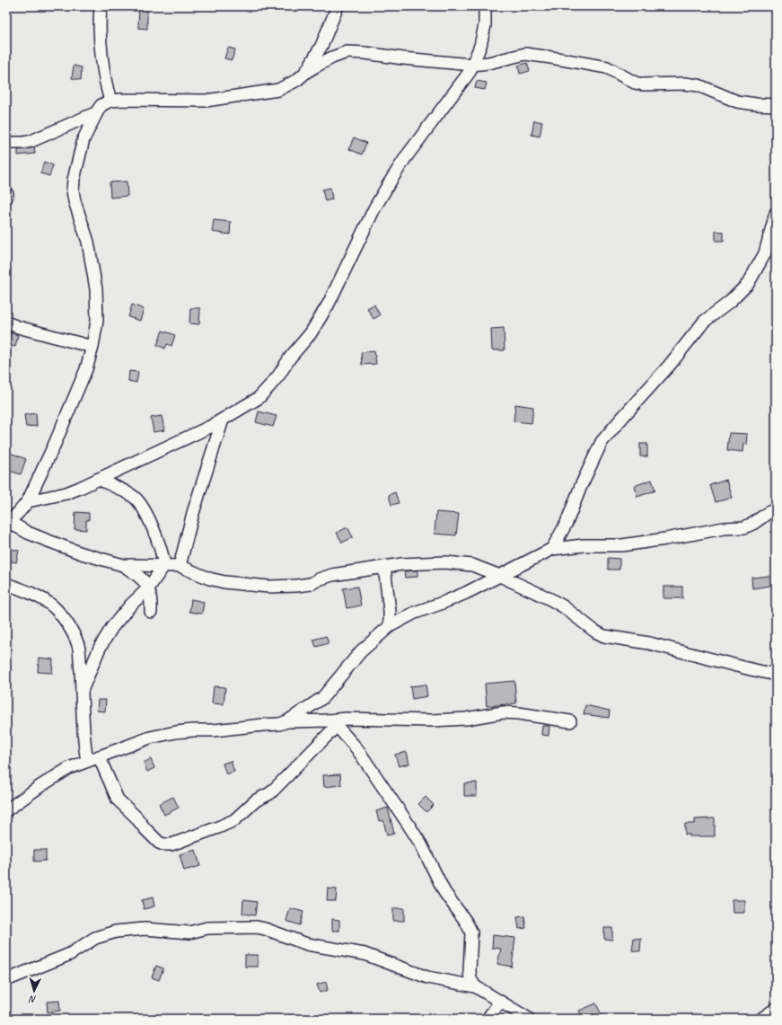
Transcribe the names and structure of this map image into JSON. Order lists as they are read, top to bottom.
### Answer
{
  "north": "bottom"
}
